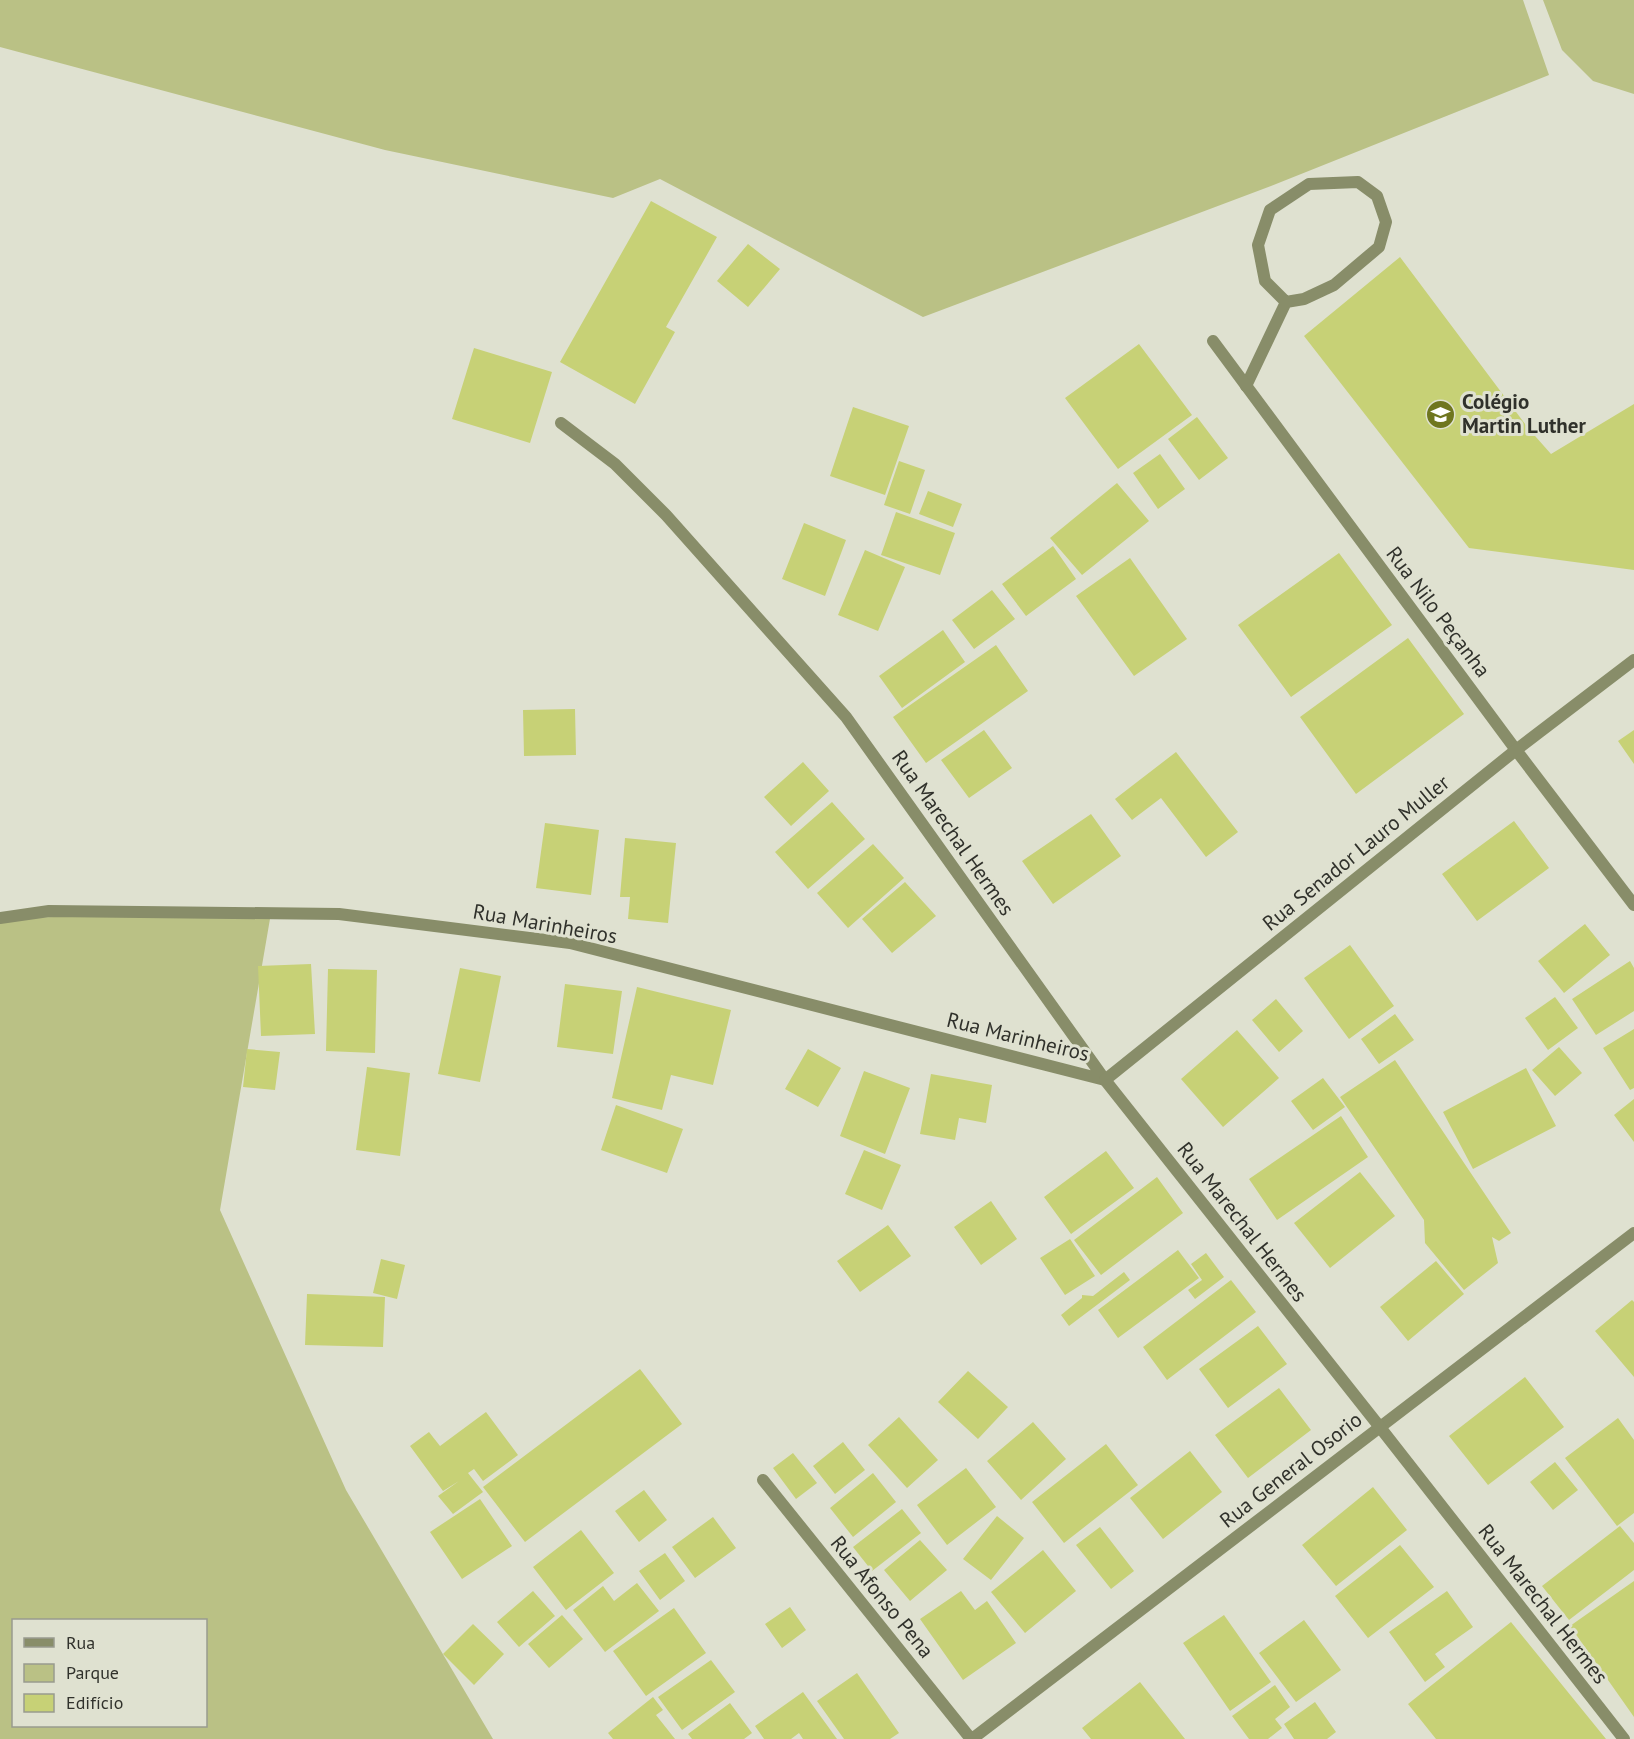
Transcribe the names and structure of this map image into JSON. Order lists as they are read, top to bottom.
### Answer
{
  "streets": {
    "street": [
      "Rua Nilo Peçanha",
      "Rua Marechal Hermes",
      "Rua Senador Lauro Muller",
      "Rua Marinheiros",
      "Rua General Osorio",
      "Rua Afonso Pena"
    ]
  },
  "crossings": [
    ["Rua Nilo Peçanha", "Rua Senador Lauro Muller"],
    ["Rua Marechal Hermes", "Rua Senador Lauro Muller"],
    ["Rua Marechal Hermes", "Rua Marinheiros"],
    ["Rua Marechal Hermes", "Rua General Osorio"],
    ["Rua Senador Lauro Muller", "Rua Marinheiros"],
    ["Rua General Osorio", "Rua Afonso Pena"]
  ],
  "places": {
    "school or university": ["Colégio Martin Luther"]
  },
  "legend": ["Rua", "Parque", "Edifício"]
}
